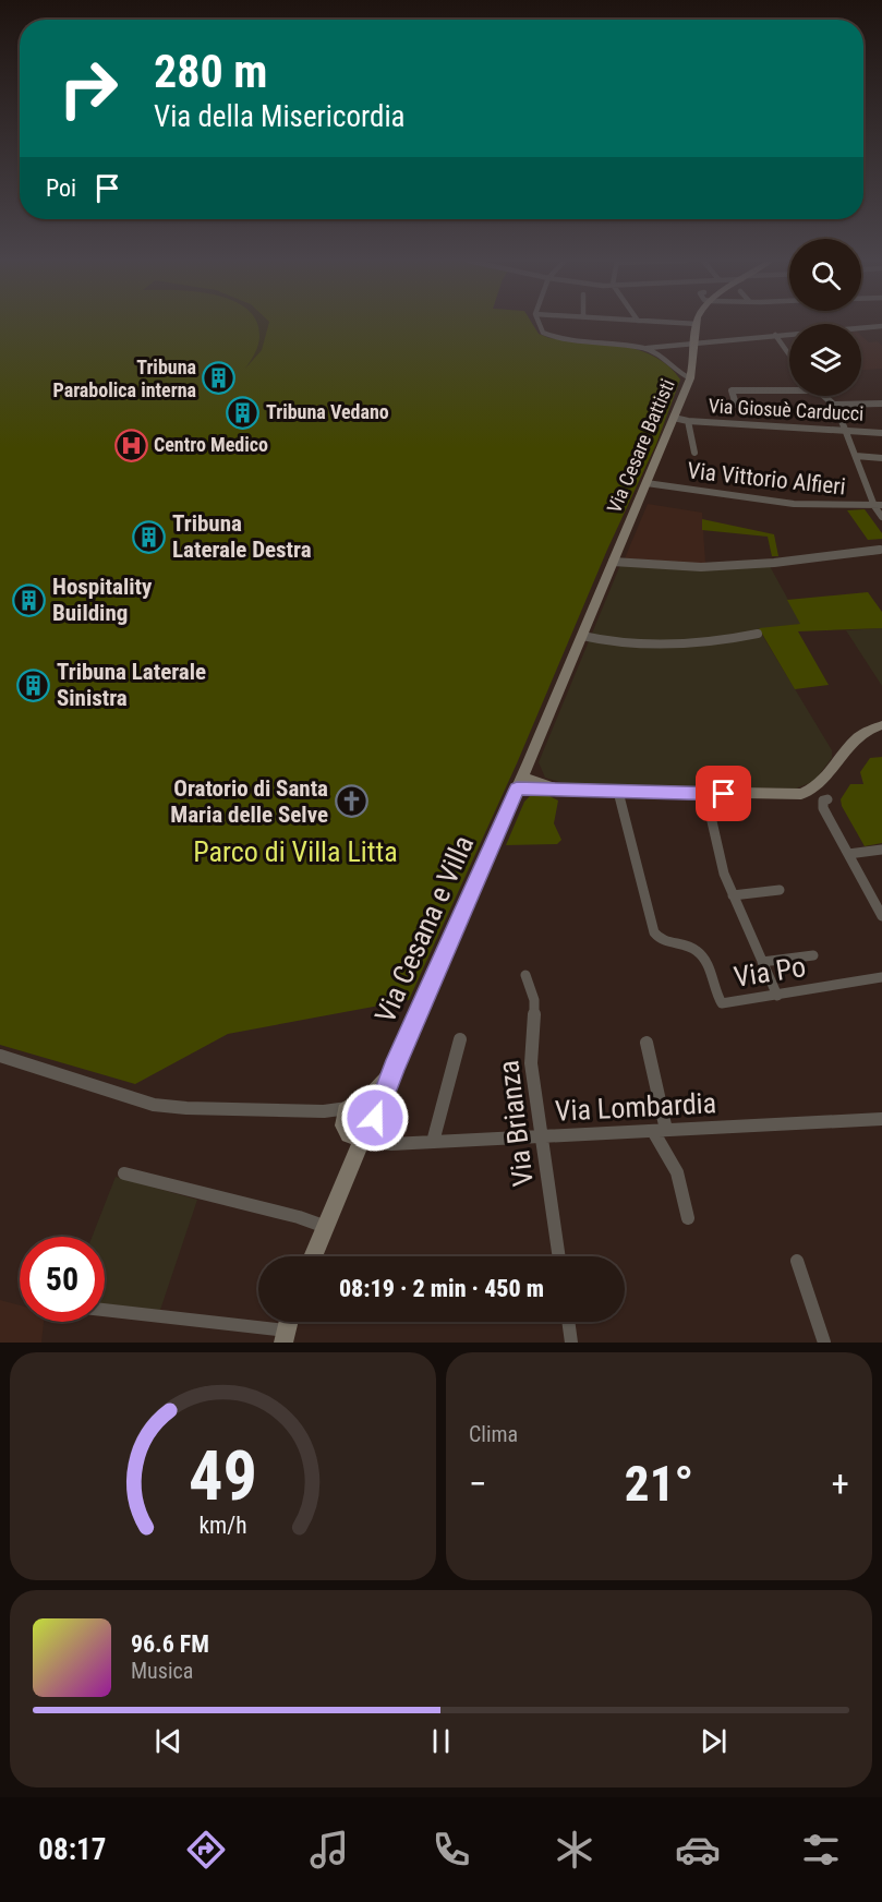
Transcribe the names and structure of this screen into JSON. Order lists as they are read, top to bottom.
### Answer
{
  "streets": {
    "main road": ["Via Cesare Battisti", "Via Cesana e Villa"],
    "street": [
      "Via Giosuè Carducci",
      "Via Vittorio Alfieri",
      "Via Po",
      "Via Lombardia",
      "Via Brianza"
    ]
  },
  "crossings": [
    ["Via Giosuè Carducci", "Via Cesare Battisti"],
    ["Via Cesare Battisti", "Via Vittorio Alfieri"],
    ["Via Cesare Battisti", "Via Cesana e Villa"],
    ["Via Cesana e Villa", "Via Lombardia"],
    ["Via Lombardia", "Via Brianza"]
  ],
  "parks": ["Parco di Villa Litta"],
  "places": {
    "building": [
      "Tribuna Parabolica interna",
      "Tribuna Vedano",
      "Tribuna Laterale Destra",
      "Hospitality Building",
      "Tribuna Laterale Sinistra"
    ],
    "hospital": ["Centro Medico"],
    "church": ["Oratorio di Santa Maria delle Selve"]
  },
  "page": {
    "turn": ["280 m", "Via della Misericordia"],
    "then": "Poi",
    "limit": "50",
    "trip": "08:19 · 2 min · 450 m",
    "tile": "Clima",
    "heat": ["−", "21°", "+"],
    "song": ["96.6 FM", "Musica"],
    "tabs": "08:17",
    "gauge": ["49", "km/h"]
  }
}
